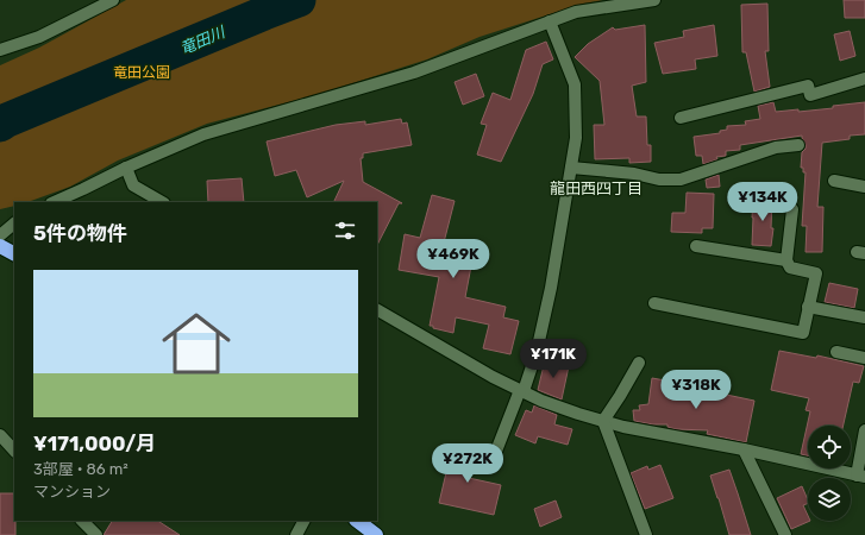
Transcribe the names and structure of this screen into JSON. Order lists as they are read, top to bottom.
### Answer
{
  "districts": ["龍田西四丁目"],
  "water": ["竜田川"],
  "parks": ["竜田公園"],
  "page": {
    "price": [
      "¥134K",
      "¥469K",
      "¥171K",
      "¥318K",
      "¥272K"
    ],
    "heading": "5件の物件",
    "list": [
      {
        "name": "¥171,000/月",
        "note": "3部屋 · 86 m² · マンション"
      }
    ]
  }
}
